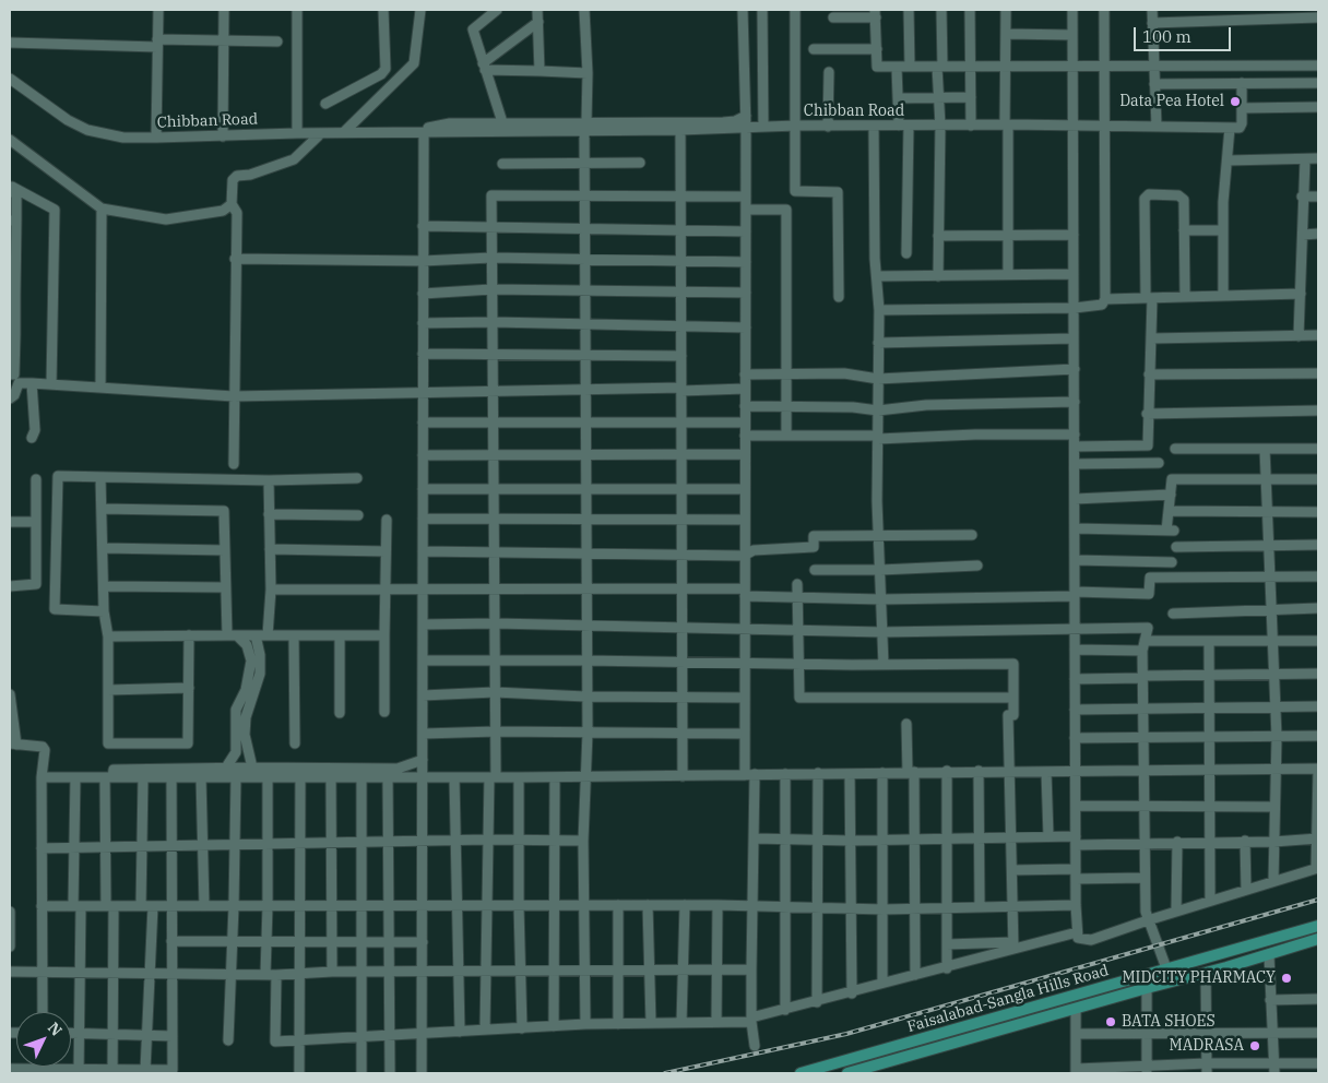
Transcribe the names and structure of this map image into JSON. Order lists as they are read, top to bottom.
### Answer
{
  "streets": {
    "main road": ["Faisalabad-Sangla Hills Road"],
    "street": ["Chibban Road"]
  },
  "places": [
    "Data Pea Hotel",
    "MIDCITY PHARMACY",
    "BATA SHOES",
    "MADRASA"
  ],
  "scale_bar": "100 m",
  "north": "top right"
}
